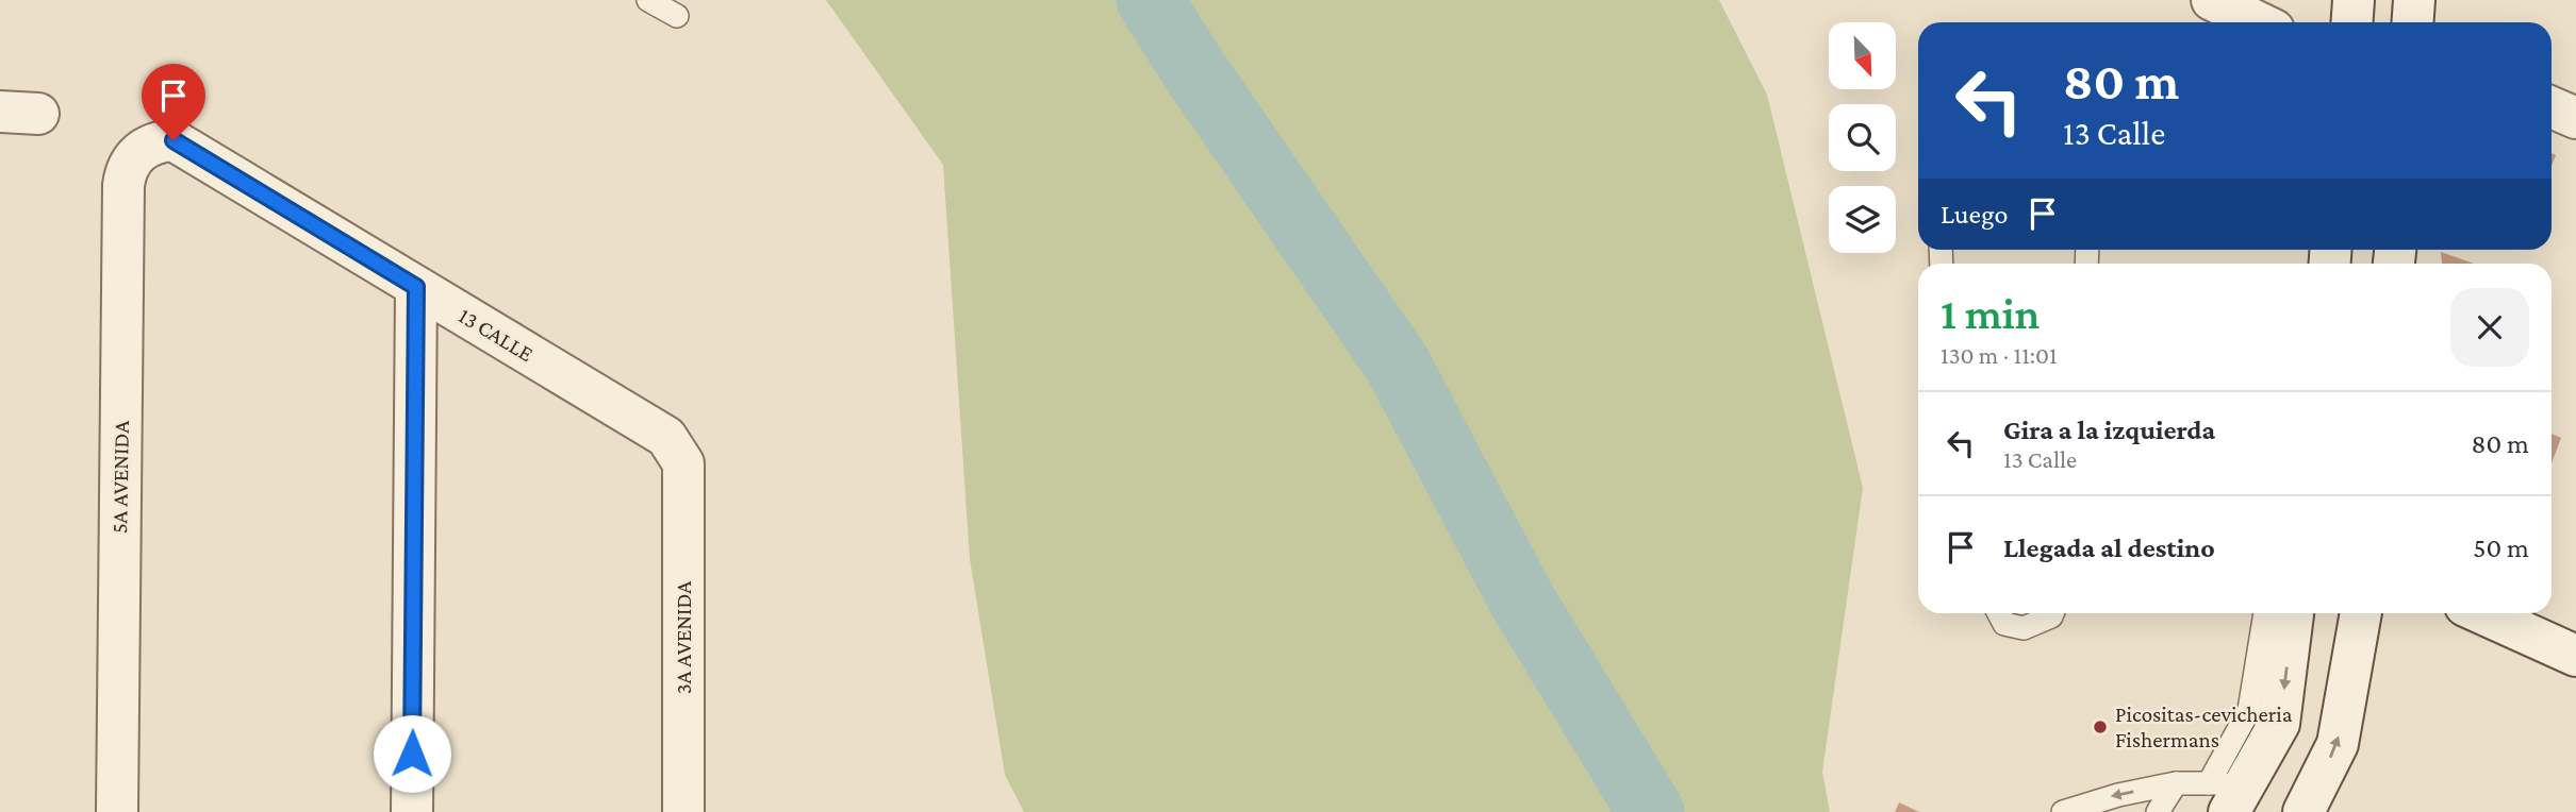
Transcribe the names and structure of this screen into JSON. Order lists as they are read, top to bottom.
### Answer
{
  "streets": {
    "street": ["13 CALLE", "5A AVENIDA", "3A AVENIDA"]
  },
  "crossings": [
    ["13 CALLE", "5A AVENIDA"],
    ["13 CALLE", "3A AVENIDA"]
  ],
  "places": ["Picositas-cevicheria Fishermans"],
  "north": "bottom right",
  "page": {
    "turn": ["80 m", "13 Calle"],
    "then": "Luego",
    "heading": ["1 min", "130 m · 11:01"],
    "list": [
      {
        "name": "Gira a la izquierda",
        "note": "13 Calle",
        "value": "80 m"
      },
      {
        "name": "Llegada al destino",
        "value": "50 m"
      }
    ]
  }
}
